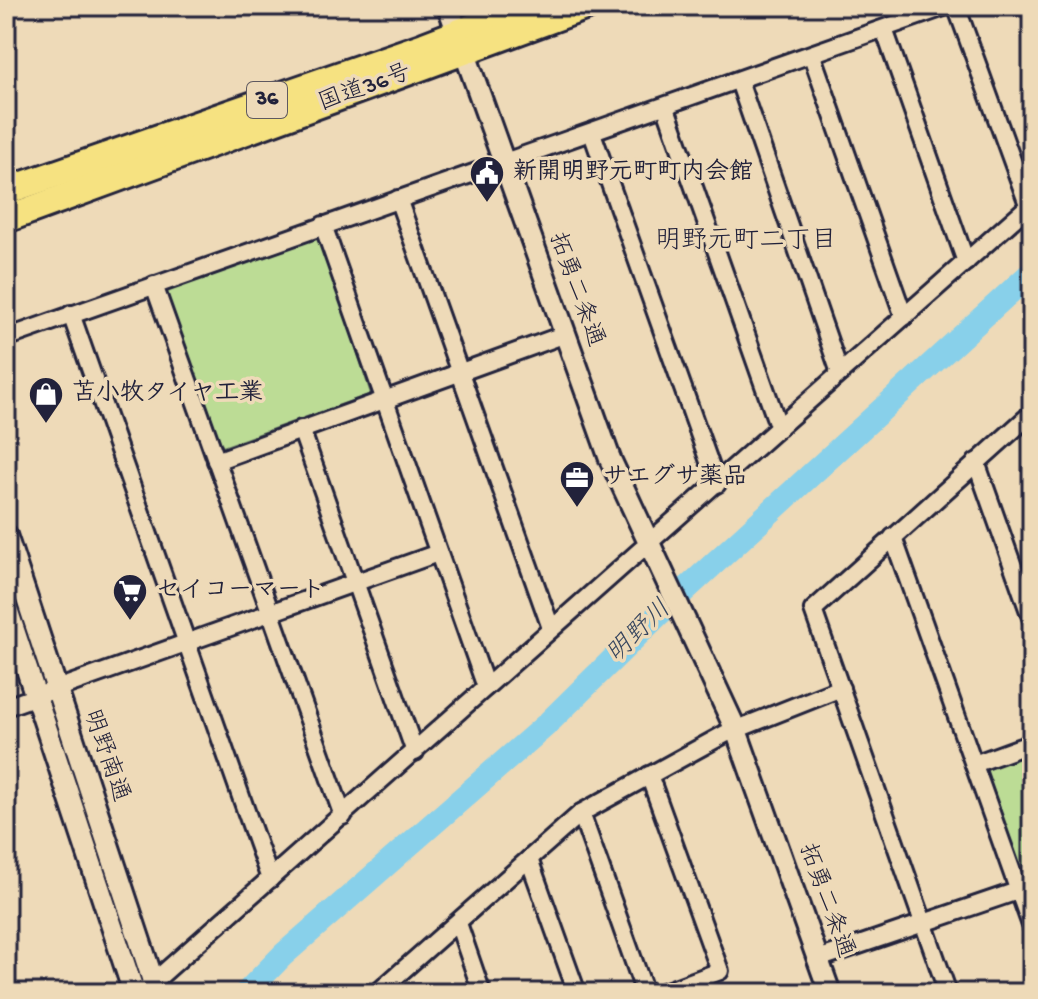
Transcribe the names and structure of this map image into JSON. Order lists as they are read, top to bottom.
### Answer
{
  "streets": {
    "highway": ["国道36号", "36"],
    "street": ["拓勇二条通", "明野南通"]
  },
  "crossings": [
    ["国道36号", "拓勇二条通"]
  ],
  "districts": ["明野元町二丁目"],
  "water": ["明野川"],
  "places": {
    "public building": ["新開明野元町町内会館"],
    "shop": ["苫小牧タイヤ工業"],
    "office": ["サエグサ薬品"],
    "supermarket": ["セイコーマート"]
  }
}
